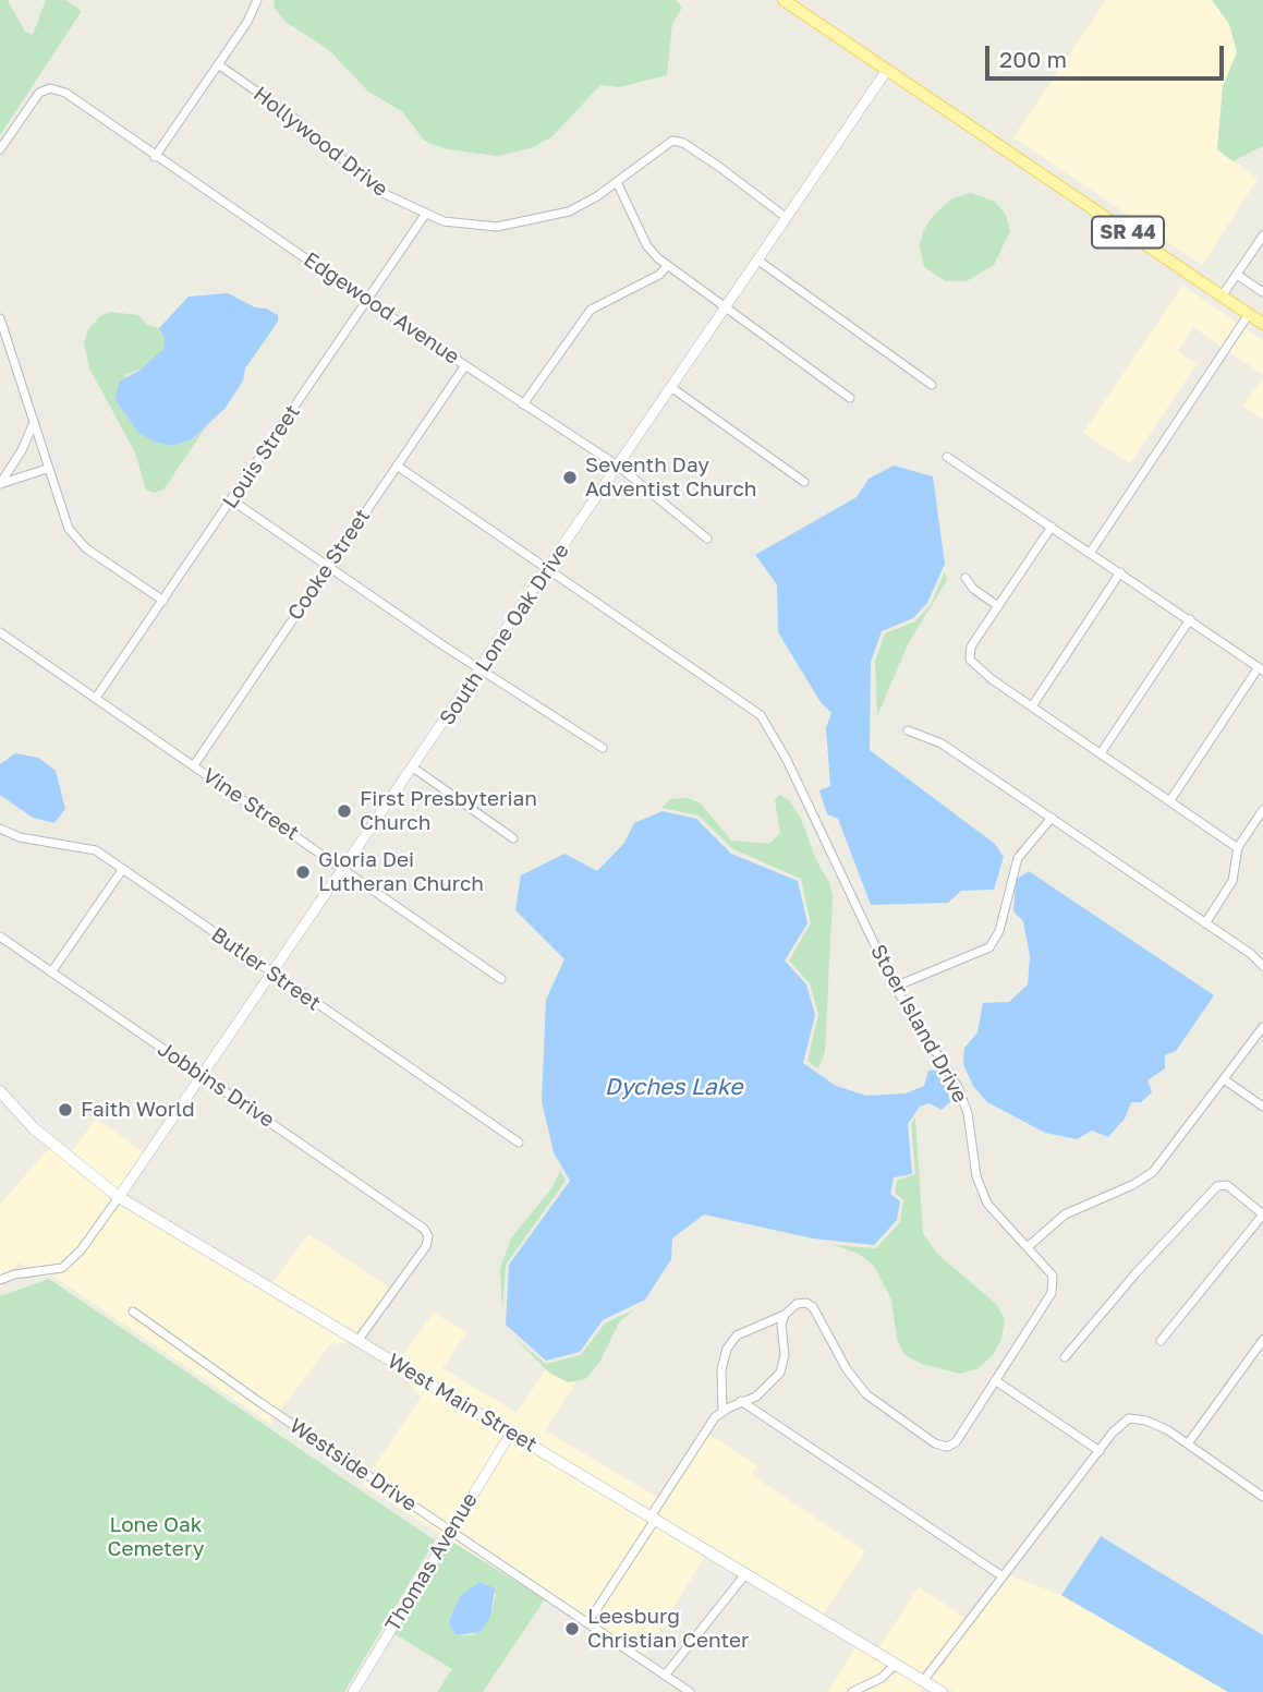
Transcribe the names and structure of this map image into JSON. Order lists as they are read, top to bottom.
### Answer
{
  "streets": {
    "main road": ["SR 44", "West Main Street"],
    "street": [
      "Hollywood Drive",
      "Edgewood Avenue",
      "Louis Street",
      "Cooke Street",
      "South Lone Oak Drive",
      "Vine Street",
      "Butler Street",
      "Stoer Island Drive",
      "Jobbins Drive",
      "Westside Drive",
      "Thomas Avenue"
    ]
  },
  "crossings": [
    ["Hollywood Drive", "Louis Street"],
    ["Hollywood Drive", "South Lone Oak Drive"],
    ["SR 44", "South Lone Oak Drive"],
    ["Edgewood Avenue", "Louis Street"],
    ["Edgewood Avenue", "Cooke Street"],
    ["Edgewood Avenue", "South Lone Oak Drive"],
    ["Louis Street", "Vine Street"],
    ["Cooke Street", "Vine Street"],
    ["South Lone Oak Drive", "Vine Street"],
    ["South Lone Oak Drive", "Butler Street"],
    ["South Lone Oak Drive", "Stoer Island Drive"],
    ["South Lone Oak Drive", "Jobbins Drive"],
    ["South Lone Oak Drive", "West Main Street"],
    ["Jobbins Drive", "West Main Street"],
    ["West Main Street", "Thomas Avenue"],
    ["Westside Drive", "Thomas Avenue"]
  ],
  "water": ["Dyches Lake"],
  "parks": ["Lone Oak Cemetery"],
  "places": [
    "Seventh Day Adventist Church",
    "First Presbyterian Church",
    "Gloria Dei Lutheran Church",
    "Faith World",
    "Leesburg Christian Center"
  ],
  "scale_bar": "200 m"
}
